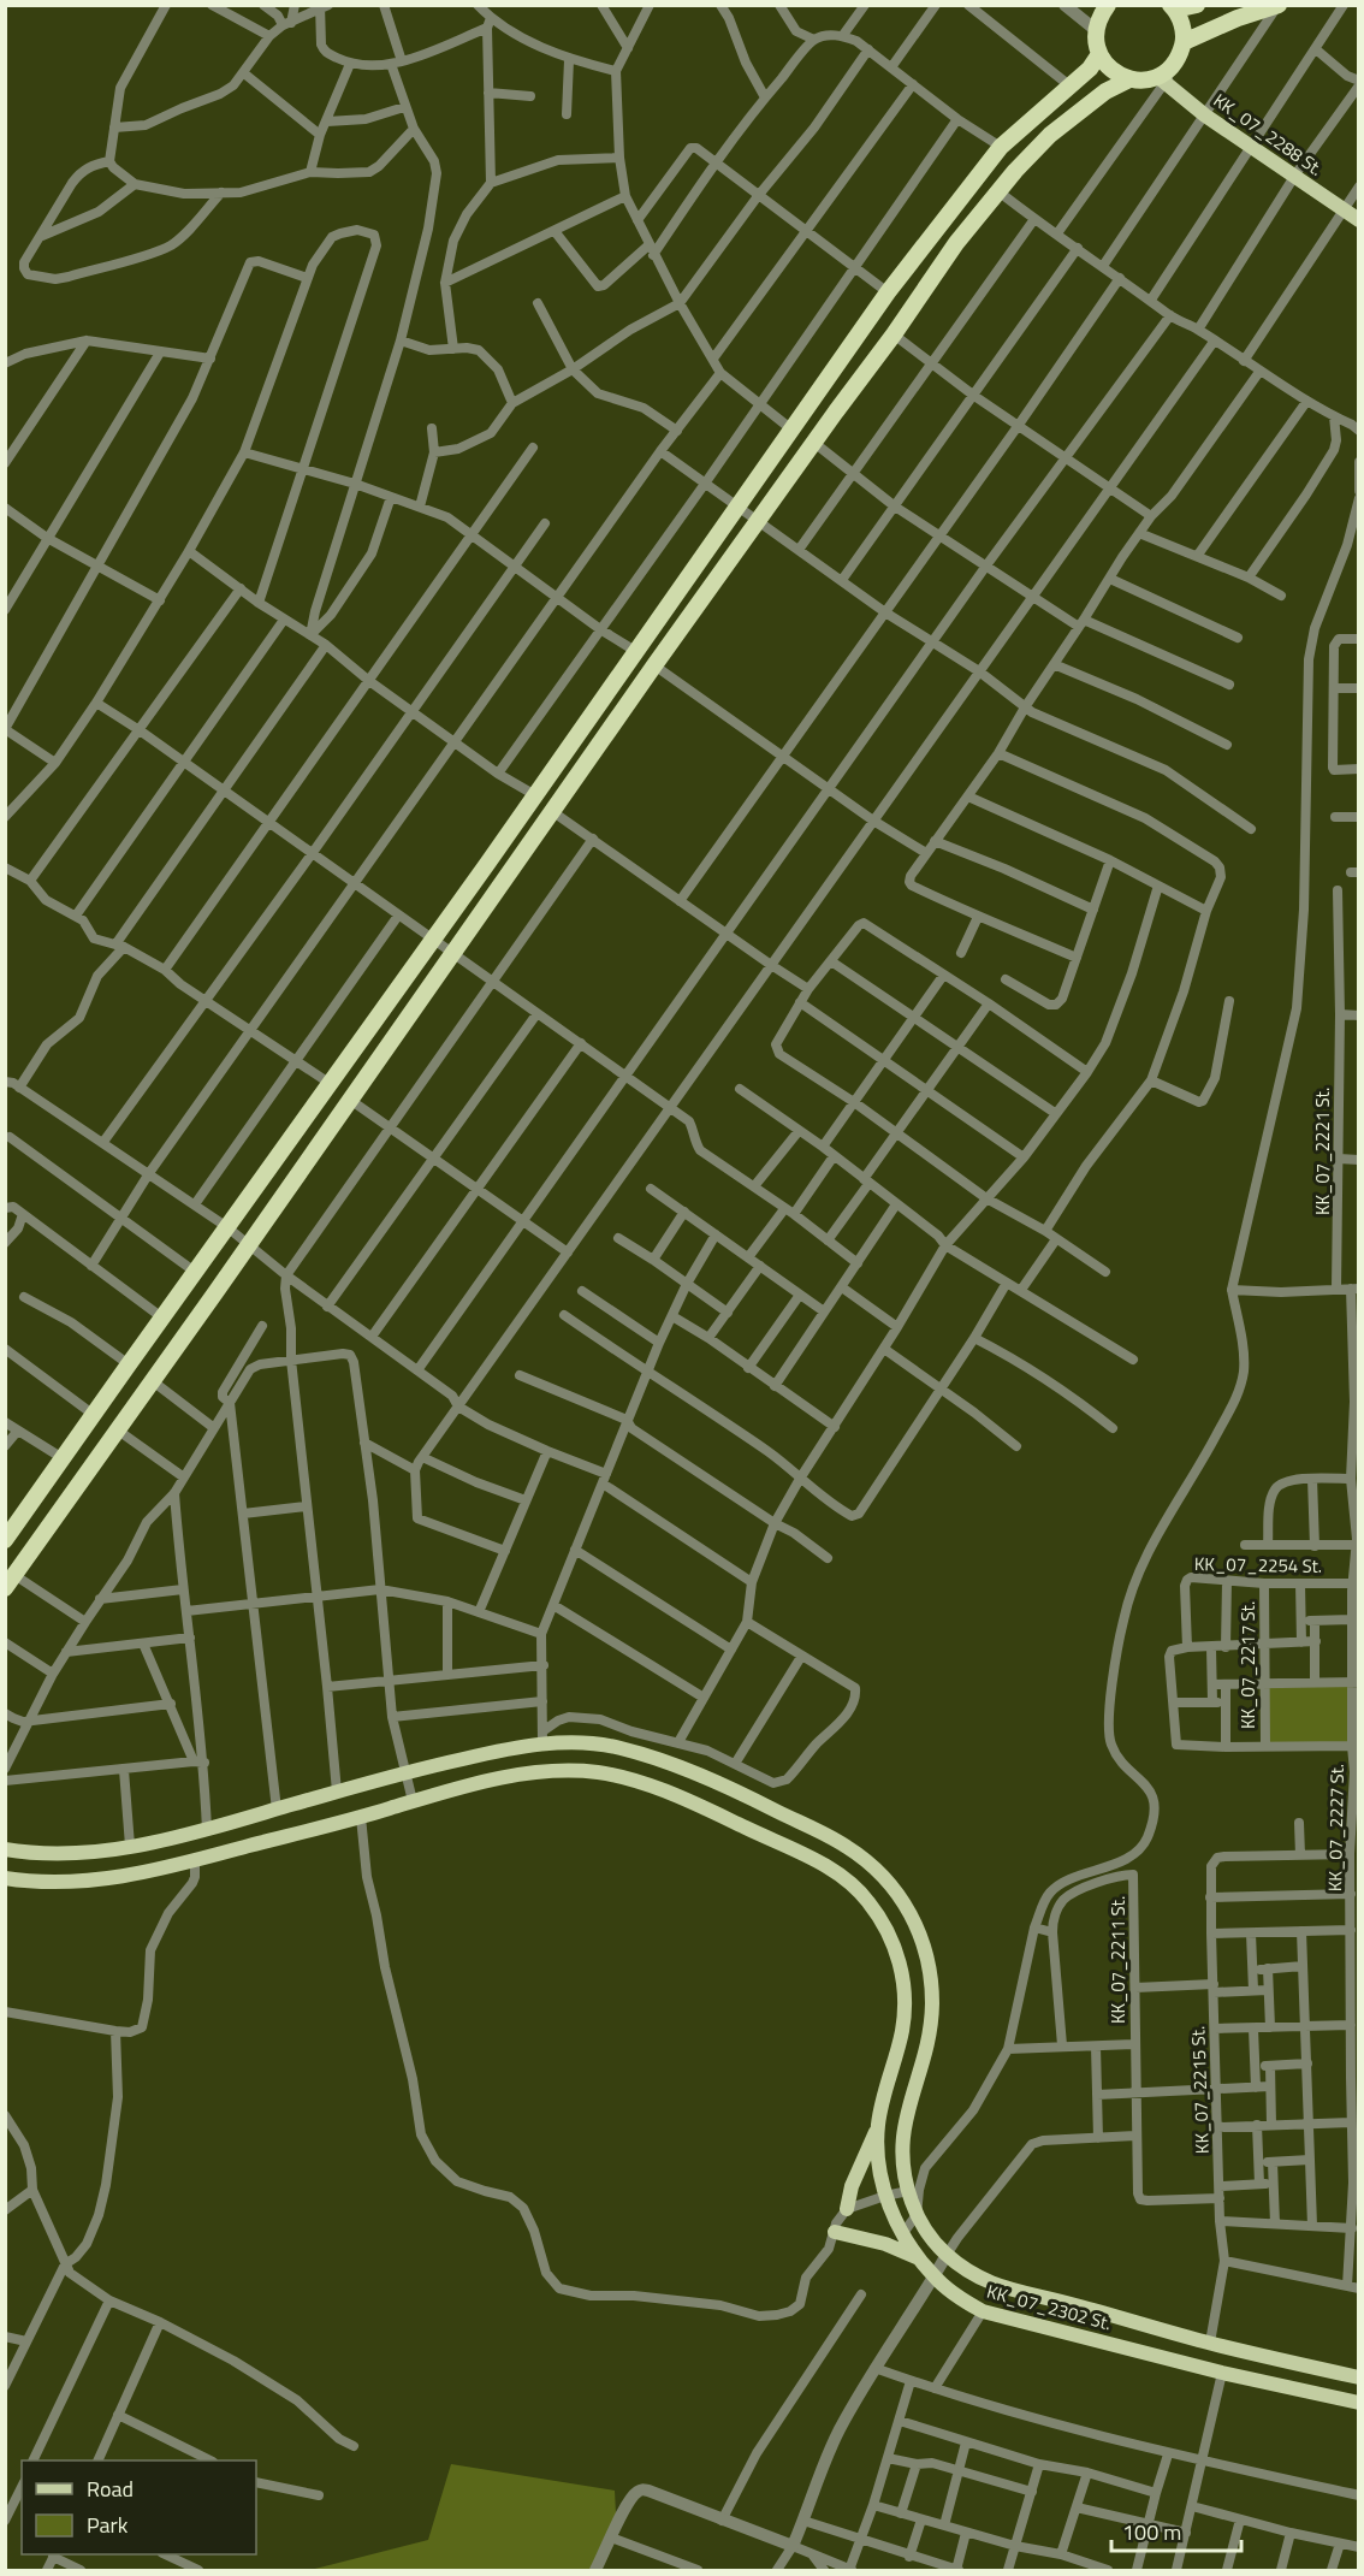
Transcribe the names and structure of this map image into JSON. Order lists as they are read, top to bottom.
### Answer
{
  "streets": {
    "main road": ["KK_07_2288 St.", "KK_07_2302 St."],
    "street": [
      "KK_07_2221 St.",
      "KK_07_2254 St.",
      "KK_07_2217 St.",
      "KK_07_2227 St.",
      "KK_07_2211 St.",
      "KK_07_2215 St."
    ]
  },
  "crossings": [
    ["KK_07_2254 St.", "KK_07_2217 St."],
    ["KK_07_2254 St.", "KK_07_2227 St."],
    ["KK_07_2211 St.", "KK_07_2215 St."],
    ["KK_07_2215 St.", "KK_07_2302 St."]
  ],
  "legend": ["Road", "Park"],
  "scale_bar": "100 m"
}
